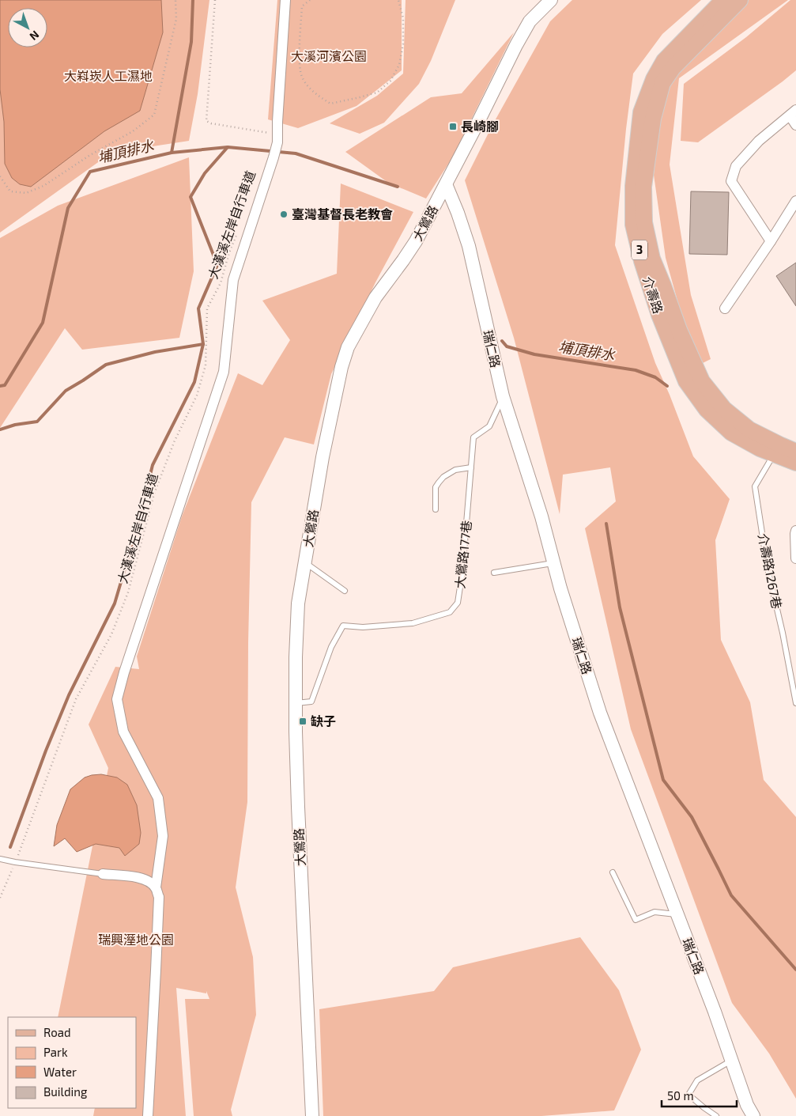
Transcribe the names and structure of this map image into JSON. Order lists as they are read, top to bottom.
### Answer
{
  "streets": {
    "main road": ["3", "介壽路"],
    "street": ["大鶯路", "瑞仁路"],
    "lane": ["大鶯路177巷", "介壽路1267巷"],
    "path": ["大漢溪左岸自行車道"]
  },
  "crossings": [
    ["大鶯路", "瑞仁路"],
    ["大鶯路", "大鶯路177巷"],
    ["介壽路", "介壽路1267巷"],
    ["瑞仁路", "大鶯路177巷"]
  ],
  "water": ["埔頂排水"],
  "parks": ["大溪河濱公園", "大嵙崁人工濕地", "瑞興溼地公園"],
  "places": {
    "transit": ["長崎腳", "缺子"],
    "other": ["臺灣基督長老教會"]
  },
  "legend": [
    "Road",
    "Park",
    "Water",
    "Building"
  ],
  "scale_bar": "50 m",
  "north": "bottom right"
}
